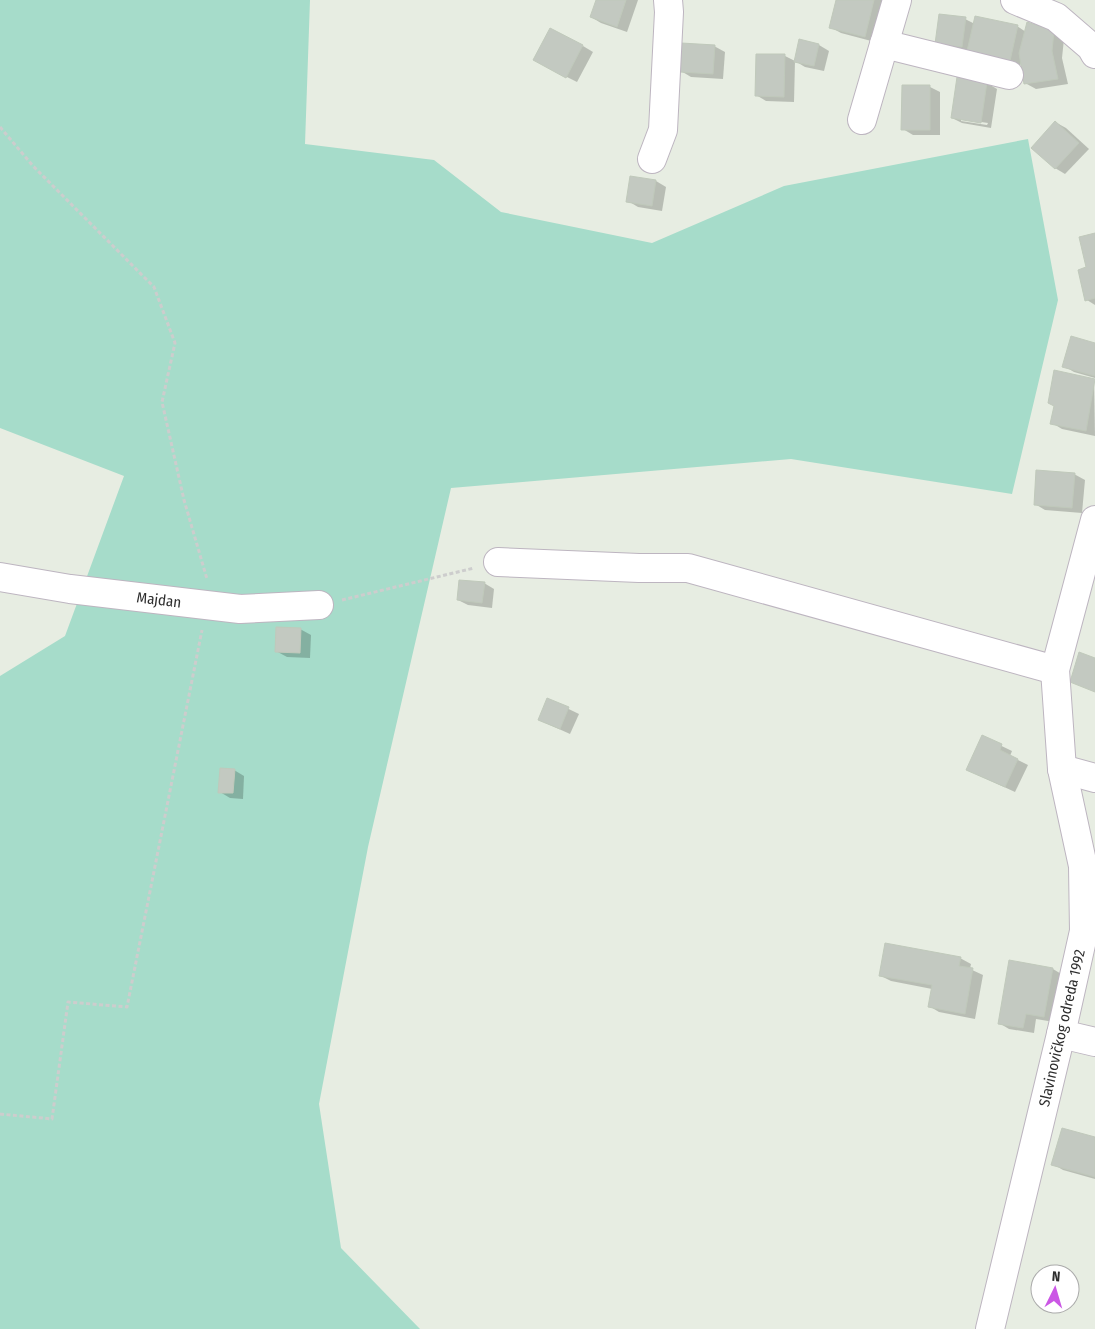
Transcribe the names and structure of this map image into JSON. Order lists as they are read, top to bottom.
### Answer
{
  "streets": {
    "street": ["Majdan", "Slavinovičkog odreda 1992"]
  },
  "north": "top"
}
